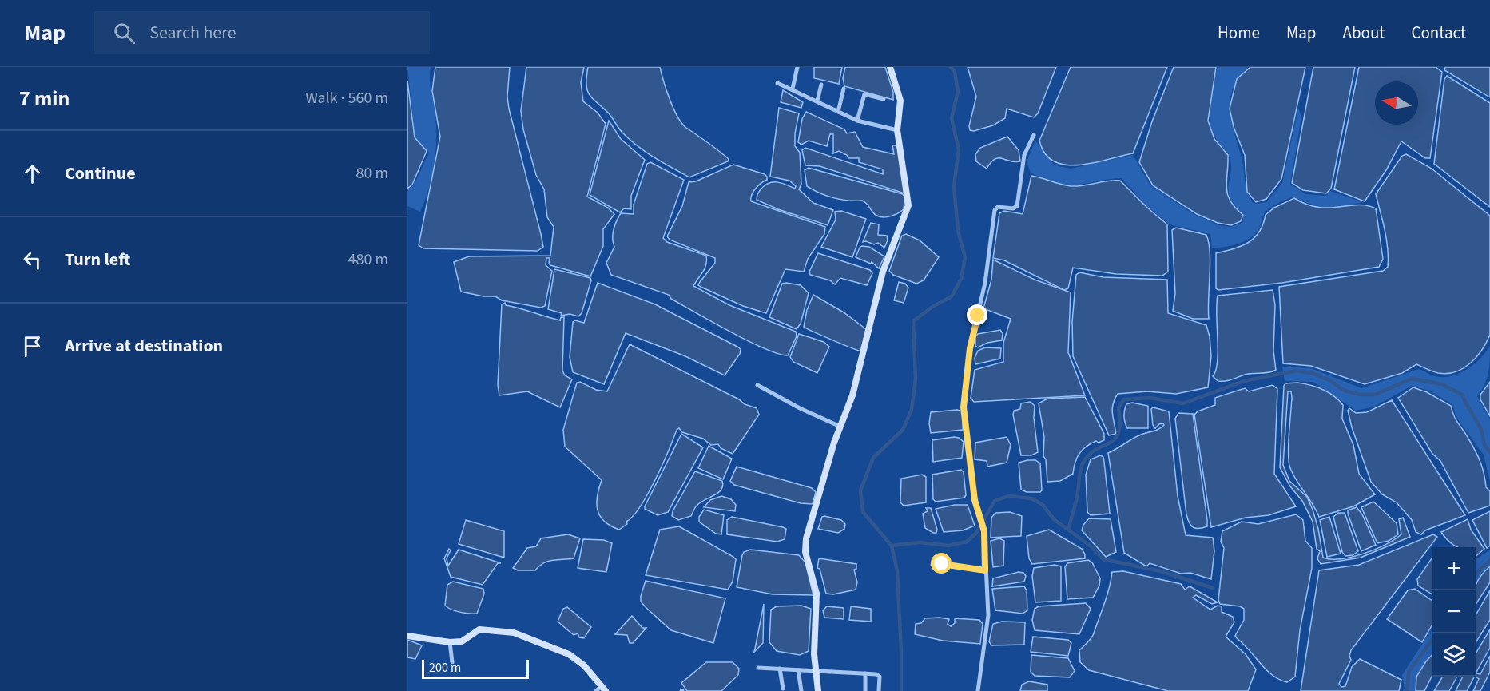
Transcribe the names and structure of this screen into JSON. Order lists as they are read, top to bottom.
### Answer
{
  "scale_bar": "200 m",
  "north": "left",
  "page": {
    "header": "Map",
    "search": "Search here",
    "nav": [
      "Home",
      "Map",
      "About",
      "Contact"
    ],
    "heading": ["7 min", "Walk · 560 m"],
    "list": [
      ["Continue", "80 m"],
      ["Turn left", "480 m"],
      "Arrive at destination"
    ],
    "map_buttons": ["+", "−"],
    "scale": "200 m"
  }
}
